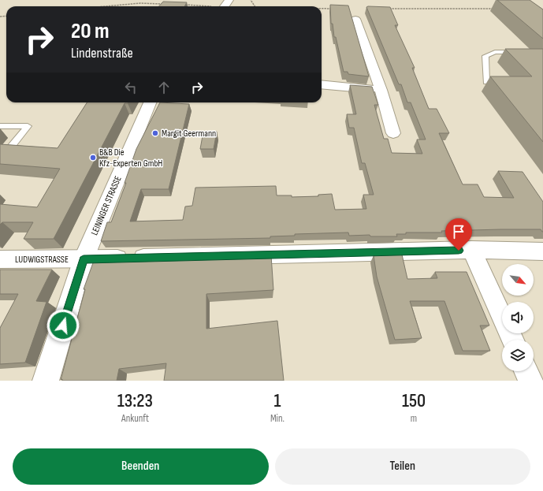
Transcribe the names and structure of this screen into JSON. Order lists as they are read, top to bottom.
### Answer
{
  "streets": {
    "street": ["LEININGER STRASSE", "LUDWIGSTRASSE"]
  },
  "crossings": [
    ["LEININGER STRASSE", "LUDWIGSTRASSE"]
  ],
  "places": ["Margit Geermann", "B&B Die Kfz-Experten GmbH"],
  "north": "bottom right",
  "page": {
    "turn": ["20 m", "Lindenstraße"],
    "eta": [
      "13:23",
      "Ankunft",
      "1",
      "Min.",
      "150",
      "m"
    ],
    "buttons": ["Beenden", "Teilen"]
  }
}
